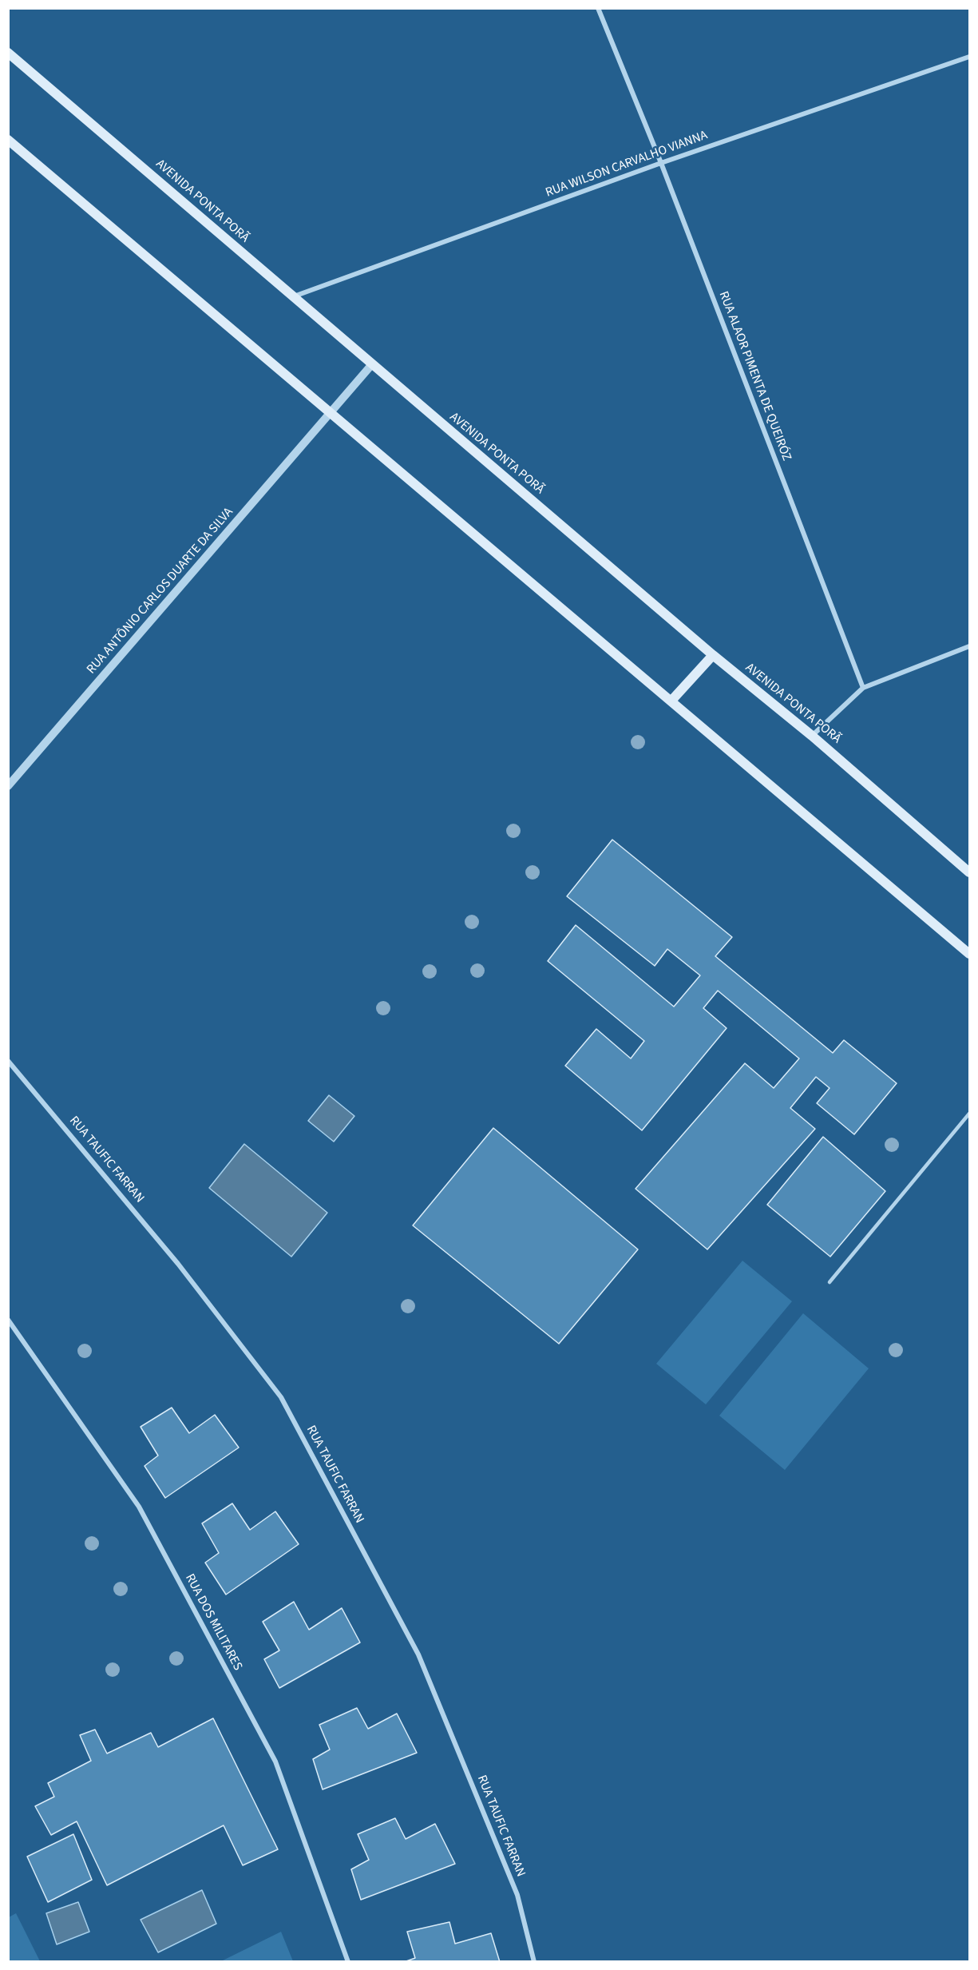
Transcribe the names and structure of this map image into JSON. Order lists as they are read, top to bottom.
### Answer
{
  "streets": {
    "main road": ["AVENIDA PONTA PORÃ"],
    "street": [
      "RUA WILSON CARVALHO VIANNA",
      "RUA ALAOR PIMENTA DE QUEIRÓZ",
      "RUA ANTÔNIO CARLOS DUARTE DA SILVA",
      "RUA TAUFIC FARRAN",
      "RUA DOS MILITARES"
    ]
  },
  "crossings": [
    ["RUA WILSON CARVALHO VIANNA", "AVENIDA PONTA PORÃ"],
    ["RUA WILSON CARVALHO VIANNA", "RUA ALAOR PIMENTA DE QUEIRÓZ"],
    ["AVENIDA PONTA PORÃ", "RUA ANTÔNIO CARLOS DUARTE DA SILVA"]
  ]
}
